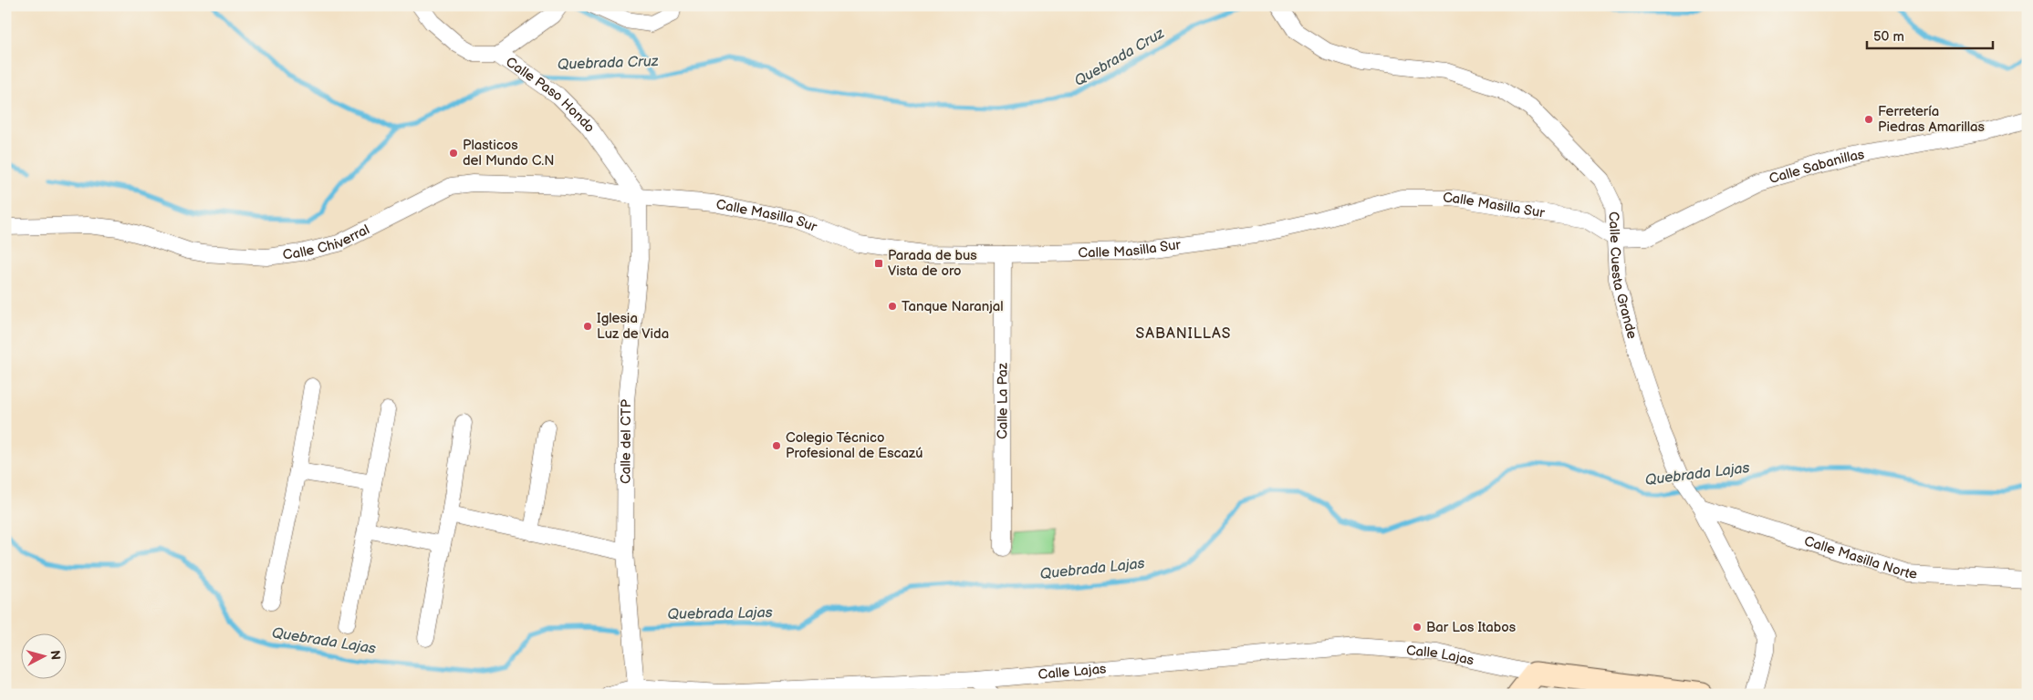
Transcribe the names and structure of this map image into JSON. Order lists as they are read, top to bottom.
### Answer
{
  "streets": {
    "street": [
      "Calle Paso Hondo",
      "Calle Sabanillas",
      "Calle Masilla Sur",
      "Calle Chiverral",
      "Calle Cuesta Grande",
      "Calle La Paz",
      "Calle del CTP",
      "Calle Masilla Norte",
      "Calle Lajas"
    ]
  },
  "crossings": [
    ["Calle Paso Hondo", "Calle Masilla Sur"],
    ["Calle Paso Hondo", "Calle Chiverral"],
    ["Calle Paso Hondo", "Calle del CTP"],
    ["Calle Sabanillas", "Calle Masilla Sur"],
    ["Calle Sabanillas", "Calle Cuesta Grande"],
    ["Calle Masilla Sur", "Calle Chiverral"],
    ["Calle Masilla Sur", "Calle Cuesta Grande"],
    ["Calle Masilla Sur", "Calle La Paz"],
    ["Calle Masilla Sur", "Calle del CTP"],
    ["Calle Chiverral", "Calle del CTP"],
    ["Calle Cuesta Grande", "Calle Masilla Norte"],
    ["Calle del CTP", "Calle Lajas"]
  ],
  "districts": ["SABANILLAS"],
  "water": ["Quebrada Cruz", "Quebrada Lajas"],
  "places": {
    "other": [
      "Ferretería Piedras Amarillas",
      "Plasticos del Mundo C.N",
      "Tanque Naranjal",
      "Iglesia Luz de Vida",
      "Colegio Técnico Profesional de Escazú",
      "Bar Los Itabos"
    ],
    "transit": ["Parada de bus Vista de oro"]
  },
  "scale_bar": "50 m",
  "north": "right"
}
